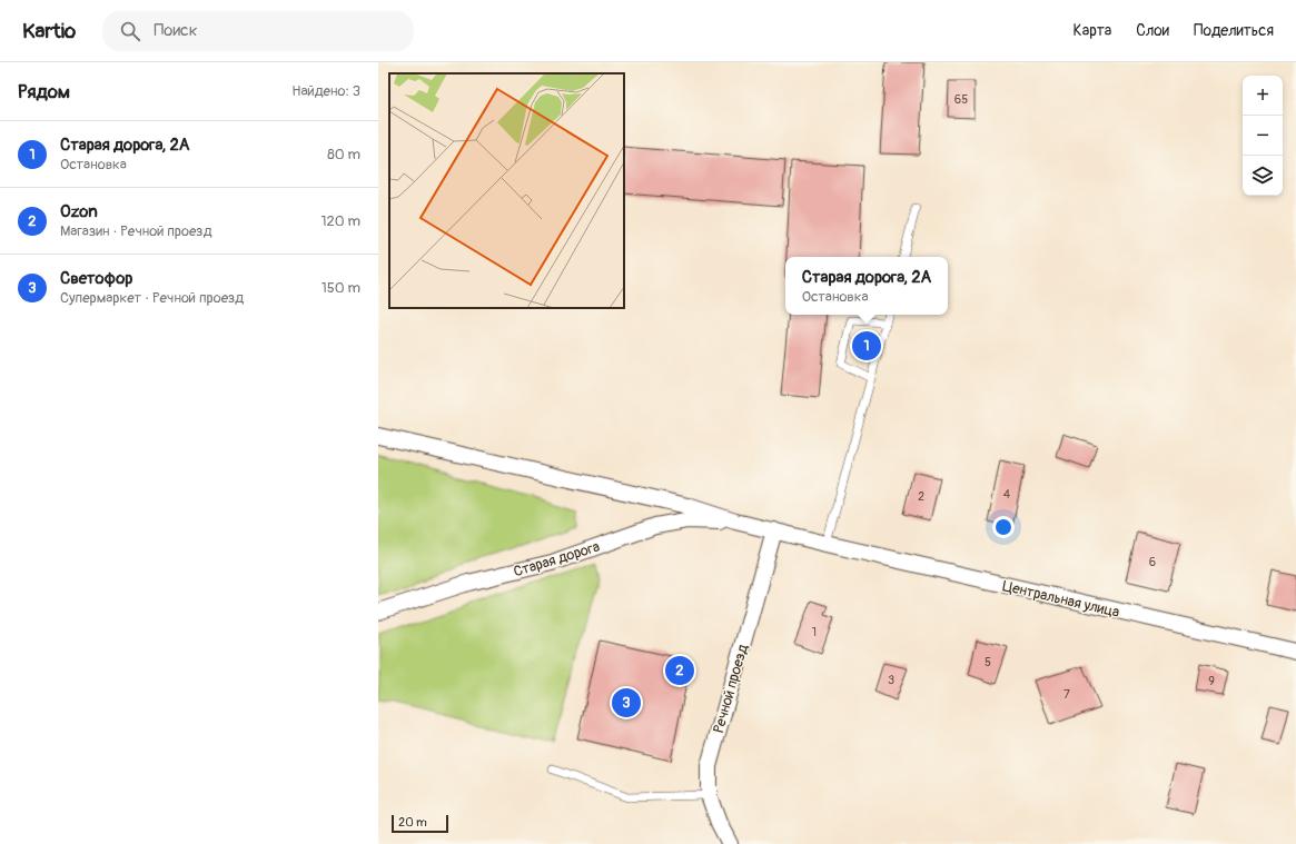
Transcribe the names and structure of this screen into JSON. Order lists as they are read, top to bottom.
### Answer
{
  "streets": {
    "street": ["Старая дорога", "Центральная улица", "Речной проезд"]
  },
  "crossings": [
    ["Старая дорога", "Центральная улица"],
    ["Старая дорога", "Речной проезд"]
  ],
  "house_numbers": [
    "65",
    "4",
    "2",
    "6",
    "1",
    "5",
    "3",
    "9",
    "7"
  ],
  "scale_bar": "20 m",
  "page": {
    "header": "Kartio",
    "search": "Поиск",
    "nav": ["Карта", "Слои", "Поделиться"],
    "heading": ["Рядом", "Найдено: 3"],
    "map_buttons": ["+", "−"],
    "list": [
      {
        "mark": "1",
        "name": "Старая дорога, 2А",
        "note": "Остановка",
        "value": "80 m"
      },
      {
        "mark": "2",
        "name": "Ozon",
        "note": "Магазин · Речной проезд",
        "value": "120 m"
      },
      {
        "mark": "3",
        "name": "Светофор",
        "note": "Супермаркет · Речной проезд",
        "value": "150 m"
      }
    ],
    "popup": ["Старая дорога, 2А", "Остановка"],
    "pins": ["1", "2", "3"],
    "scale": "20 m"
  }
}
